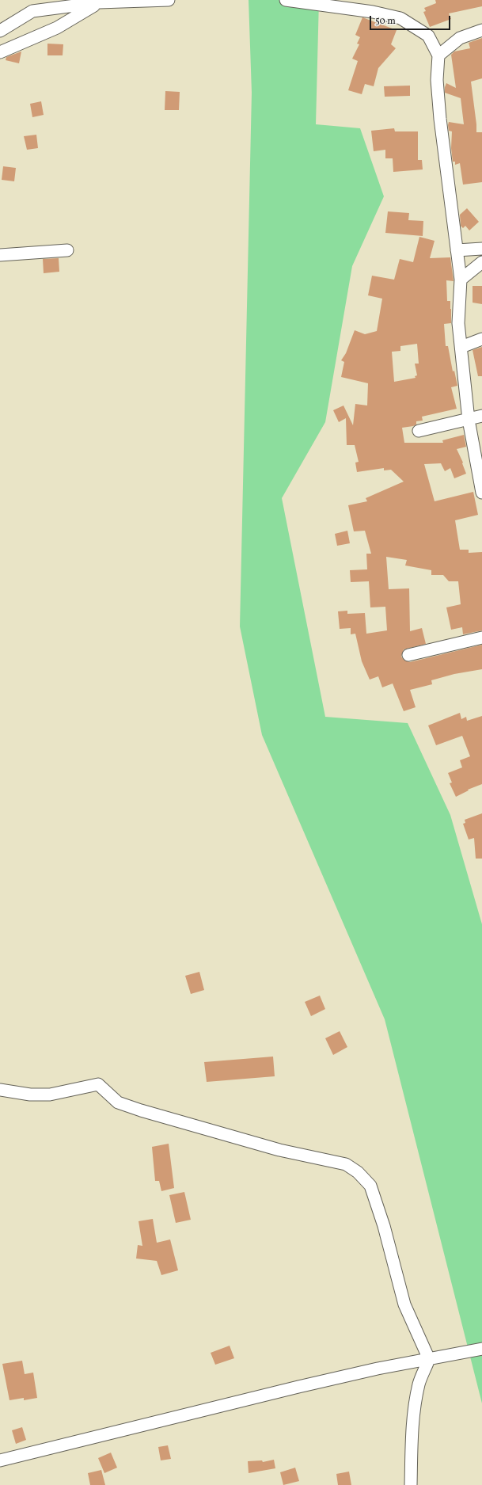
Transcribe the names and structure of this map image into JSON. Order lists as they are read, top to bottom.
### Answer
{
  "scale_bar": "50 m"
}
